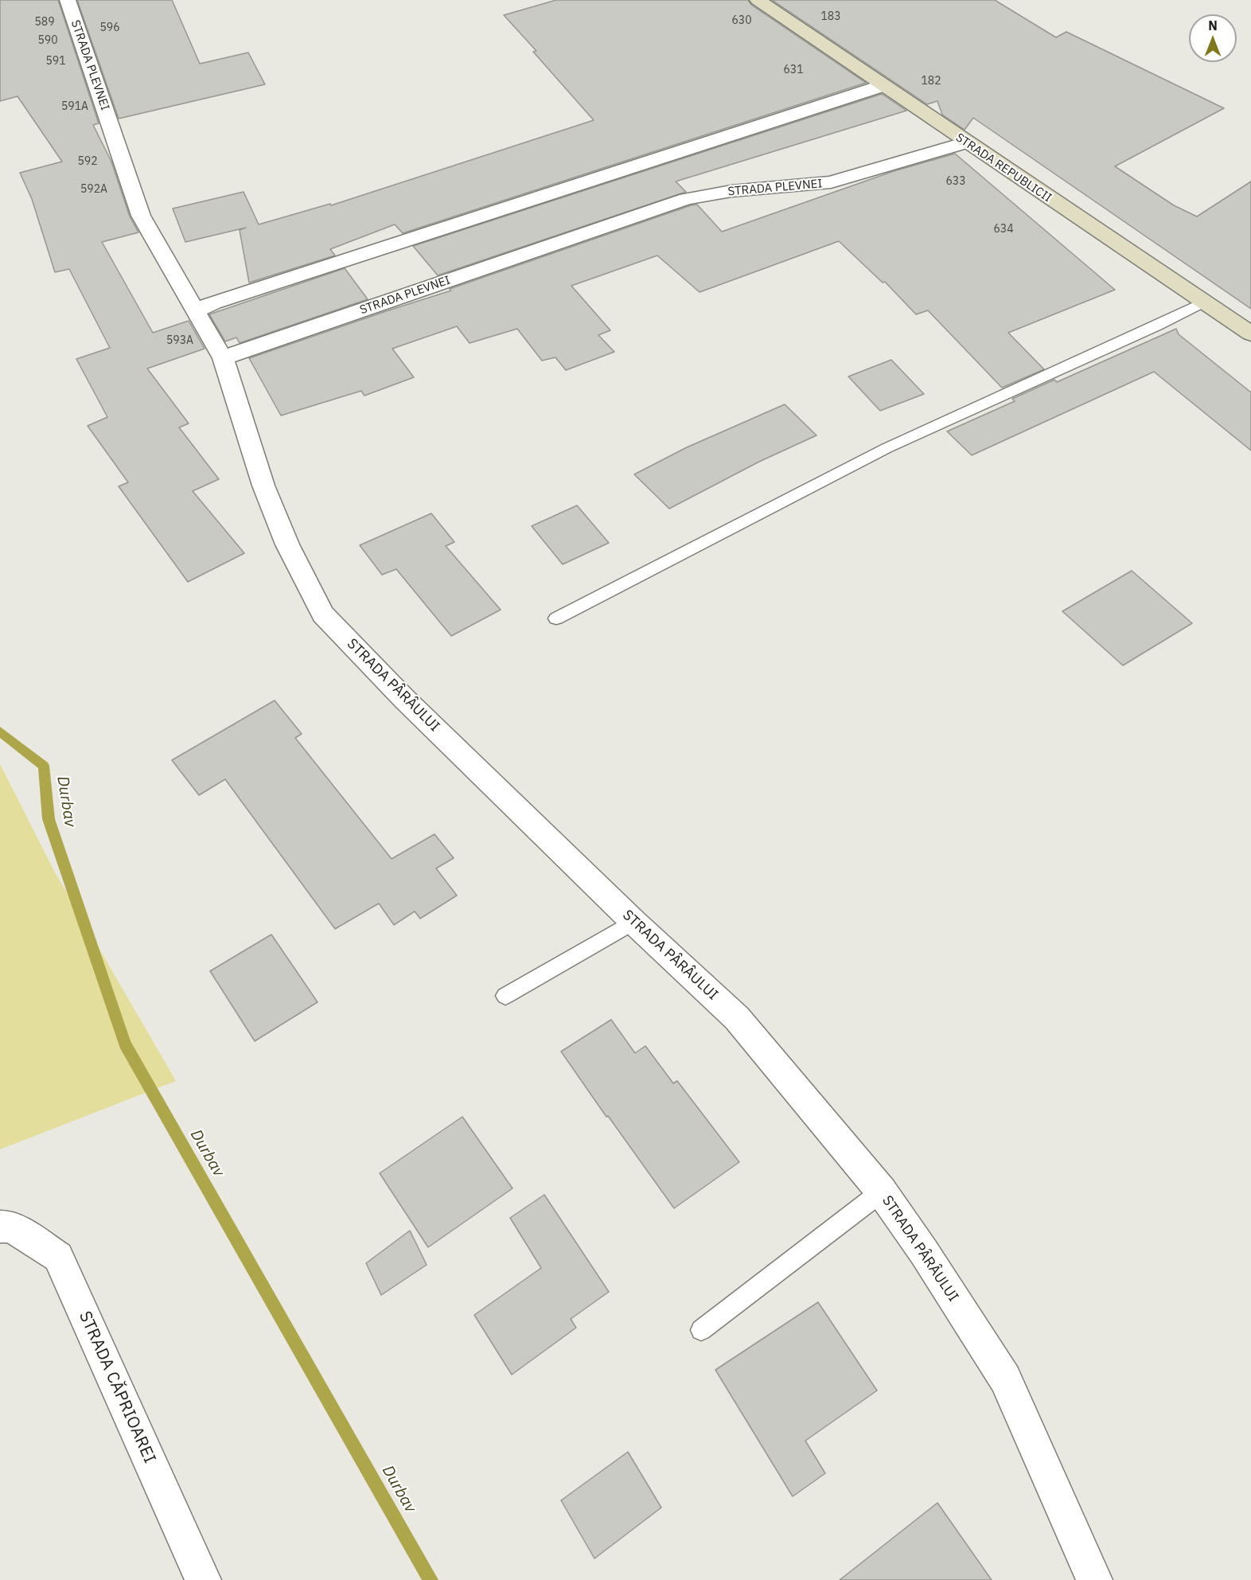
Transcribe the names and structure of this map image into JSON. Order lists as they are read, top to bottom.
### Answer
{
  "streets": {
    "main road": ["STRADA REPUBLICII"],
    "street": ["STRADA PLEVNEI", "STRADA PÂRÂULUI", "STRADA CĂPRIOAREI"]
  },
  "crossings": [
    ["STRADA PLEVNEI", "STRADA REPUBLICII"],
    ["STRADA PLEVNEI", "STRADA PÂRÂULUI"]
  ],
  "water": ["Durbav"],
  "house_numbers": [
    "183",
    "630",
    "589",
    "596",
    "590",
    "591",
    "631",
    "182",
    "591A",
    "592",
    "633",
    "592A",
    "634",
    "593A"
  ],
  "north": "top"
}
